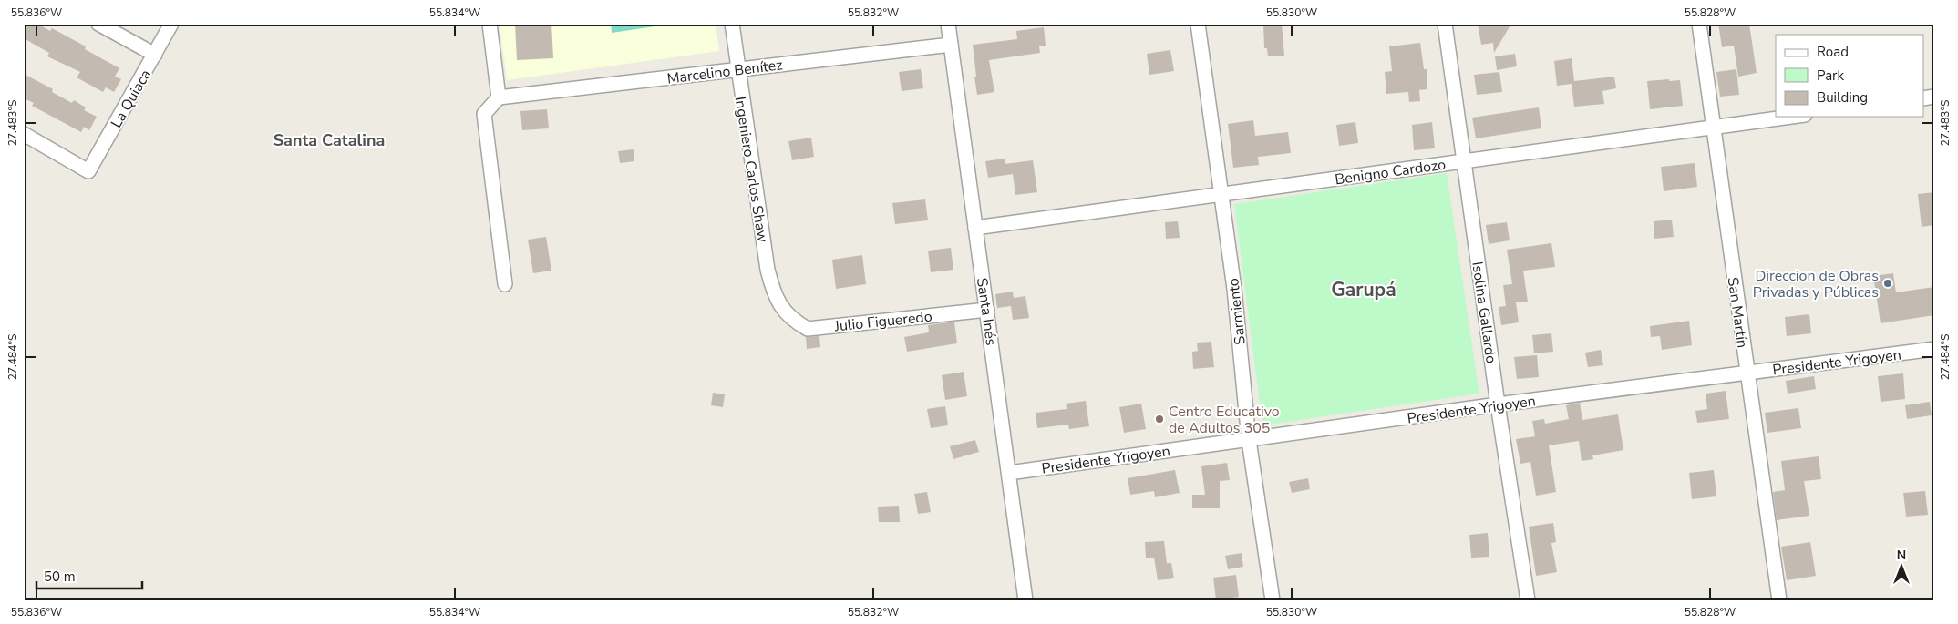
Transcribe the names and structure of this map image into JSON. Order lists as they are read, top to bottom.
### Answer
{
  "streets": {
    "street": [
      "Marcelino Benítez",
      "La Quiaca",
      "Ingeniero Carlos Shaw",
      "Benigno Cardozo",
      "Santa Inés",
      "Sarmiento",
      "Isolina Gallardo",
      "San Martín",
      "Julio Figueredo",
      "Presidente Yrigoyen"
    ]
  },
  "crossings": [
    ["Marcelino Benítez", "Ingeniero Carlos Shaw"],
    ["Marcelino Benítez", "Santa Inés"],
    ["Ingeniero Carlos Shaw", "Julio Figueredo"],
    ["Benigno Cardozo", "Santa Inés"],
    ["Benigno Cardozo", "Sarmiento"],
    ["Benigno Cardozo", "Isolina Gallardo"],
    ["Benigno Cardozo", "San Martín"],
    ["Santa Inés", "Julio Figueredo"],
    ["Santa Inés", "Presidente Yrigoyen"],
    ["Sarmiento", "Presidente Yrigoyen"],
    ["Isolina Gallardo", "Presidente Yrigoyen"],
    ["San Martín", "Presidente Yrigoyen"]
  ],
  "districts": ["Santa Catalina", "Garupá"],
  "places": ["Direccion de Obras Privadas y Públicas", "Centro Educativo de Adultos 305"],
  "legend": ["Road", "Park", "Building"],
  "scale_bar": "50 m",
  "north": "top",
  "coordinates": [
    "55.836°W",
    "55.834°W",
    "55.832°W",
    "55.830°W",
    "55.828°W",
    "27.483°S",
    "27.484°S"
  ]
}
